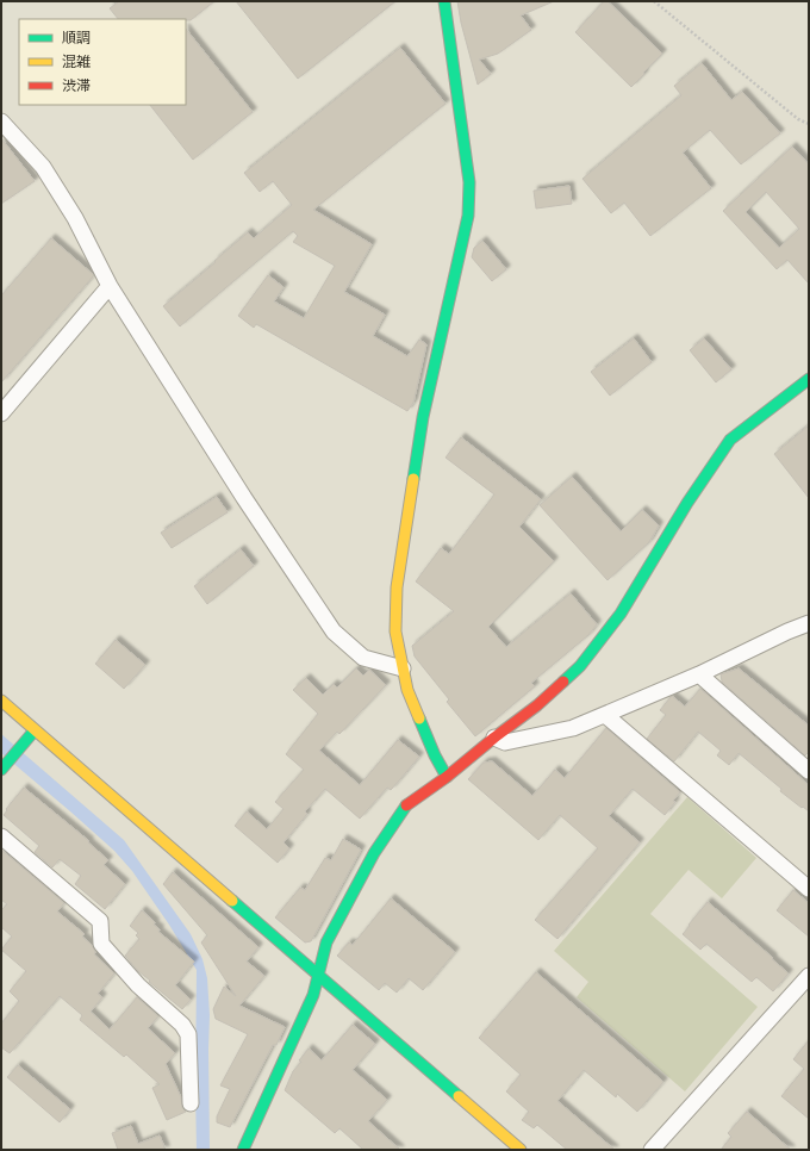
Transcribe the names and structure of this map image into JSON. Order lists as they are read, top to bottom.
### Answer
{
  "legend": ["順調", "混雑", "渋滞"]
}
